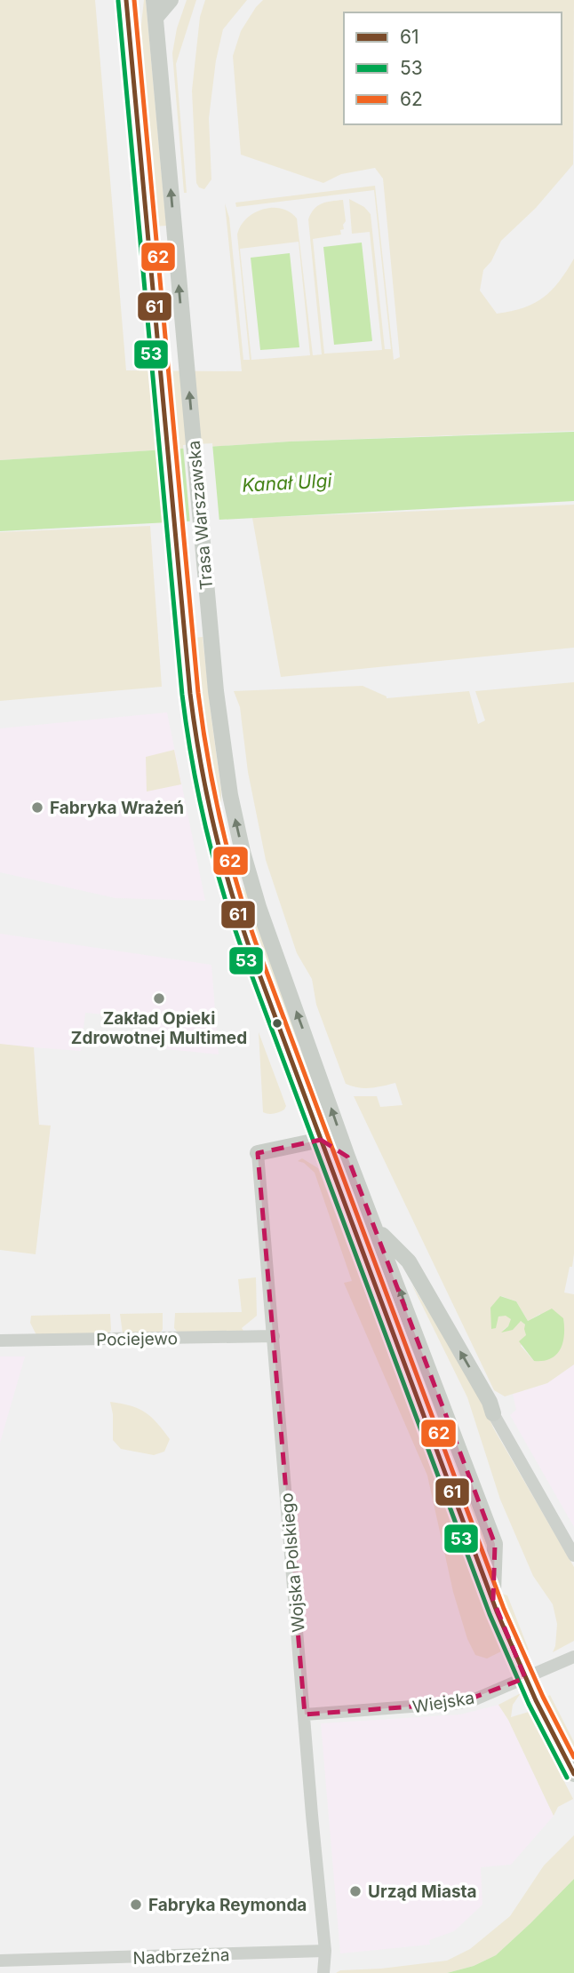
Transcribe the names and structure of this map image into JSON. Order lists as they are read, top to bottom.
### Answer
{
  "streets": {
    "main road": ["Trasa Warszawska"],
    "street": [
      "Pociejewo",
      "Wojska Polskiego",
      "Wiejska",
      "Nadbrzeżna"
    ]
  },
  "crossings": [
    ["Pociejewo", "Wojska Polskiego"],
    ["Wojska Polskiego", "Wiejska"],
    ["Wojska Polskiego", "Nadbrzeżna"]
  ],
  "water": ["Kanał Ulgi"],
  "places": [
    "Fabryka Wrażeń",
    "Zakład Opieki Zdrowotnej Multimed",
    "Urząd Miasta",
    "Fabryka Reymonda"
  ],
  "lines": ["transit line 61", "transit line 62", "transit line 53"],
  "legend": ["61", "53", "62"]
}
